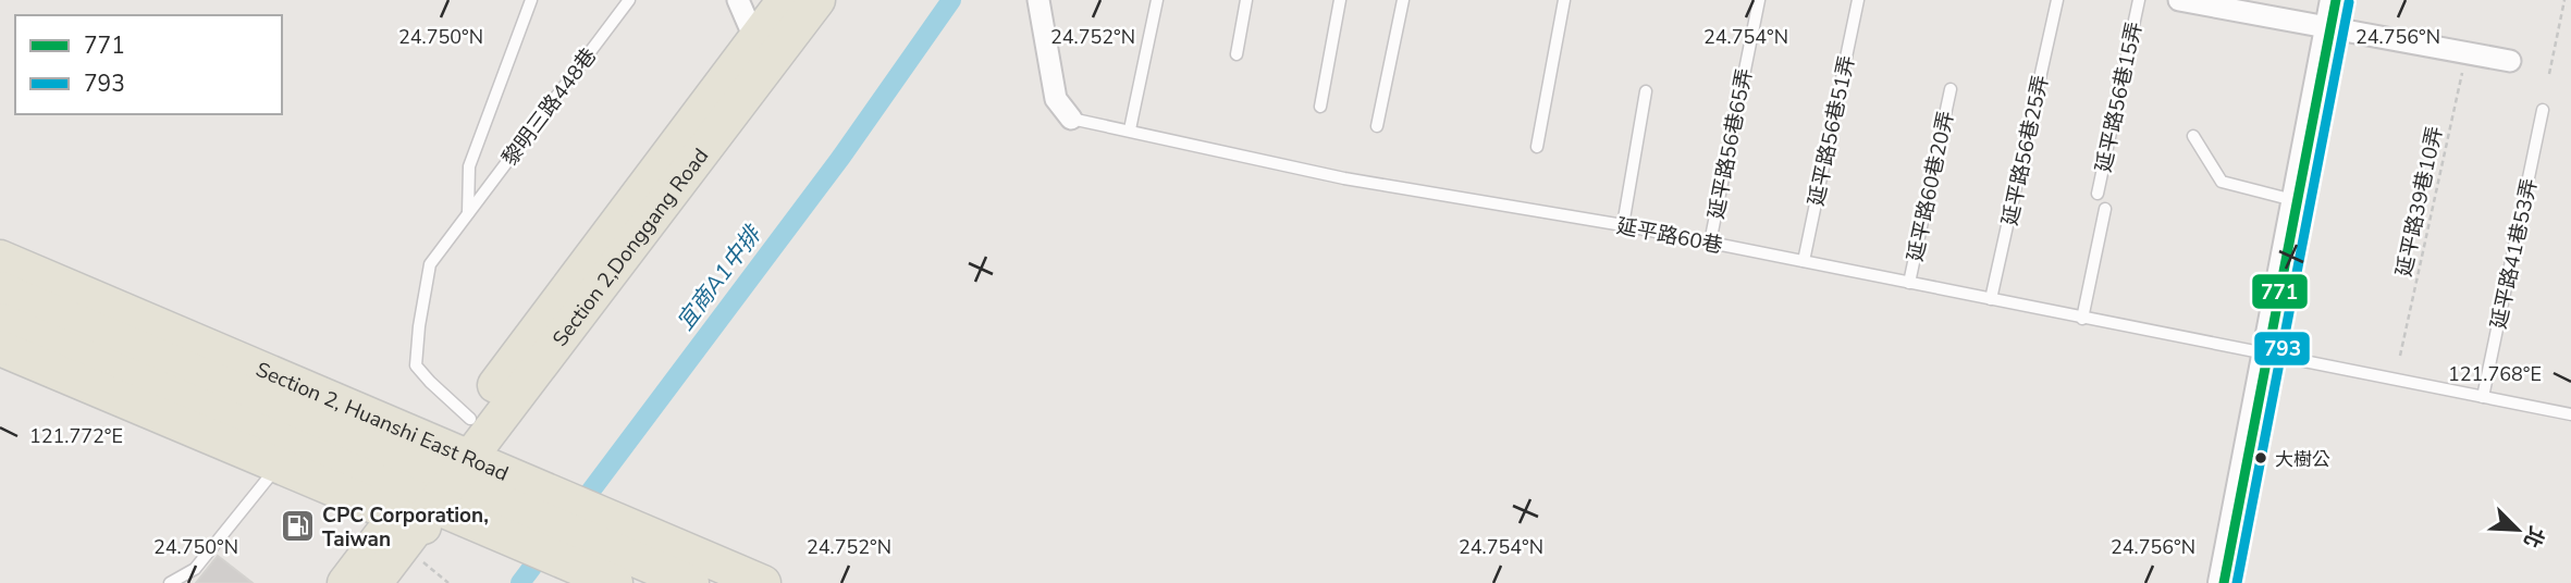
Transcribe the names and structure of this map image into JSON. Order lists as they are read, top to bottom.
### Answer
{
  "streets": {
    "main road": ["Section 2,Donggang Road", "Section 2, Huanshi East Road"],
    "lane": [
      "延平路56巷15弄",
      "黎明三路448巷",
      "延平路56巷51弄",
      "延平路56巷65弄",
      "延平路56巷25弄",
      "延平路60巷20弄",
      "延平路60巷",
      "延平路41巷53弄"
    ],
    "path": ["延平路39巷10弄"]
  },
  "crossings": [
    ["黎明三路448巷", "Section 2,Donggang Road"],
    ["延平路56巷51弄", "延平路60巷"],
    ["延平路56巷65弄", "延平路60巷"],
    ["延平路56巷25弄", "延平路60巷"],
    ["延平路60巷20弄", "延平路60巷"],
    ["延平路60巷", "延平路41巷53弄"],
    ["Section 2,Donggang Road", "Section 2, Huanshi East Road"]
  ],
  "water": ["宜商A1中排"],
  "places": {
    "other": ["大樹公"],
    "fuel station": ["CPC Corporation, Taiwan"]
  },
  "lines": ["transit line 771", "transit line 793"],
  "legend": ["771", "793"],
  "north": "bottom right",
  "coordinates": [
    "24.750°N",
    "24.754°N",
    "24.756°N",
    "24.752°N",
    "121.768°E",
    "121.772°E"
  ]
}
